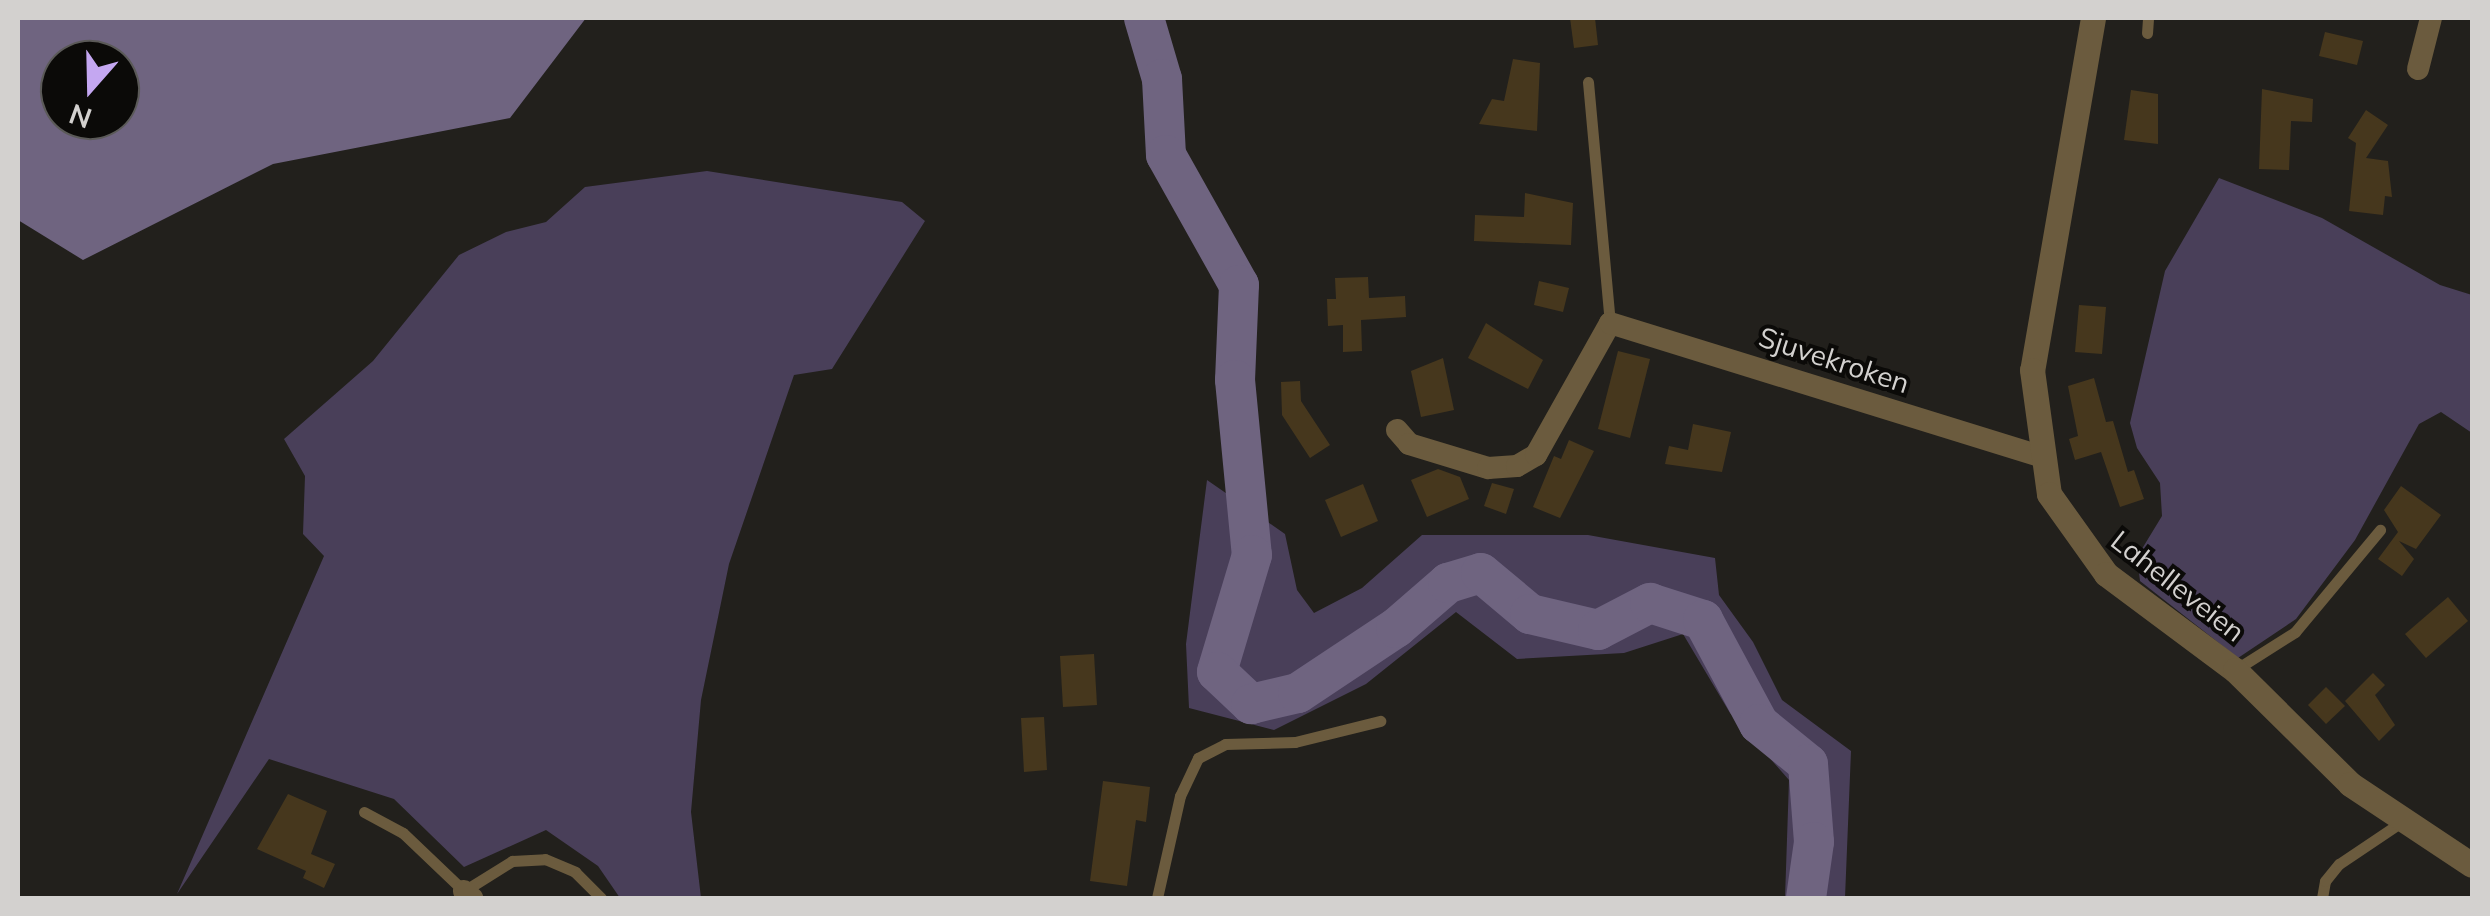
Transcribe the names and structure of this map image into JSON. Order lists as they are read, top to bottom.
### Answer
{
  "streets": {
    "street": ["Sjuvekroken", "Lahelleveien"]
  },
  "crossings": [
    ["Sjuvekroken", "Lahelleveien"]
  ],
  "north": "bottom"
}
